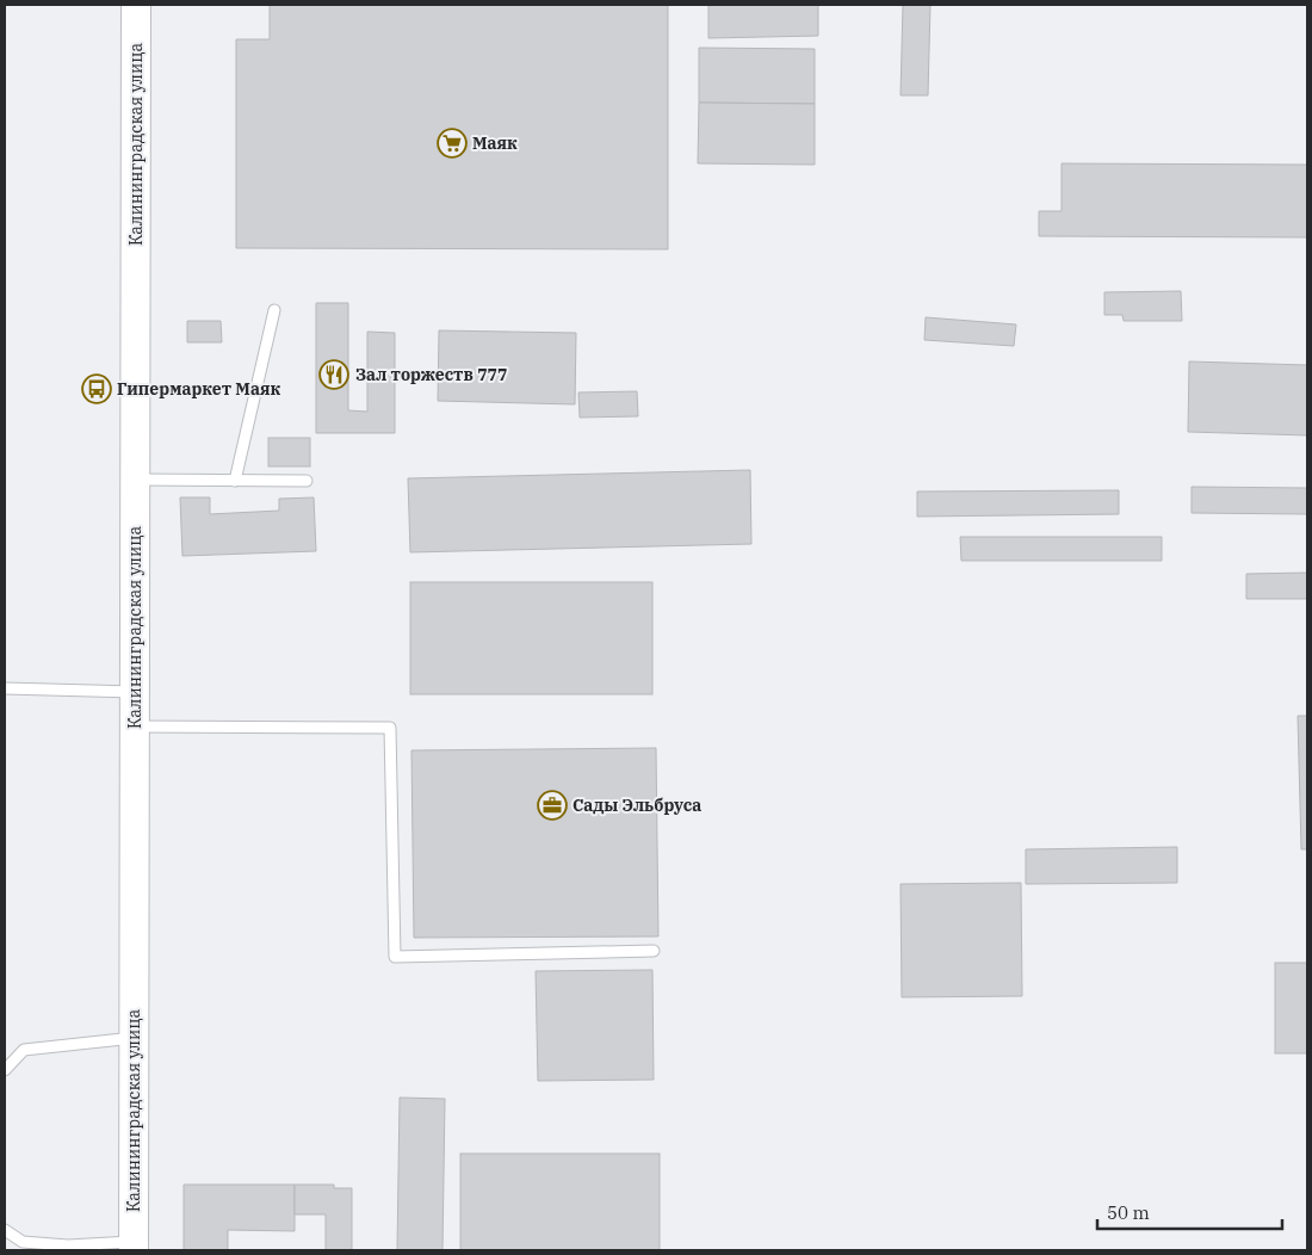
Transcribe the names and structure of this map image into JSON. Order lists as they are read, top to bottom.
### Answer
{
  "streets": {
    "street": ["Калининградская улица"]
  },
  "places": {
    "supermarket": ["Маяк"],
    "restaurant": ["Зал торжеств 777"],
    "bus stop": ["Гипермаркет Маяк"],
    "office": ["Сады Эльбруса"]
  },
  "scale_bar": "50 m"
}
